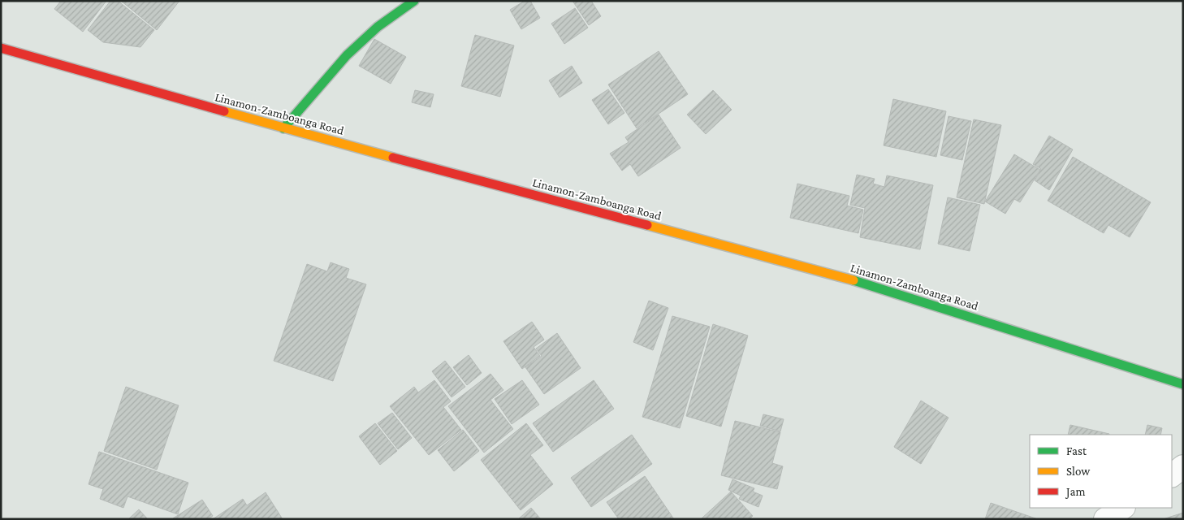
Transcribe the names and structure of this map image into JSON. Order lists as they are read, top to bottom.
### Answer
{
  "streets": {
    "main road": ["Linamon-Zamboanga Road"]
  },
  "legend": ["Fast", "Slow", "Jam"]
}
